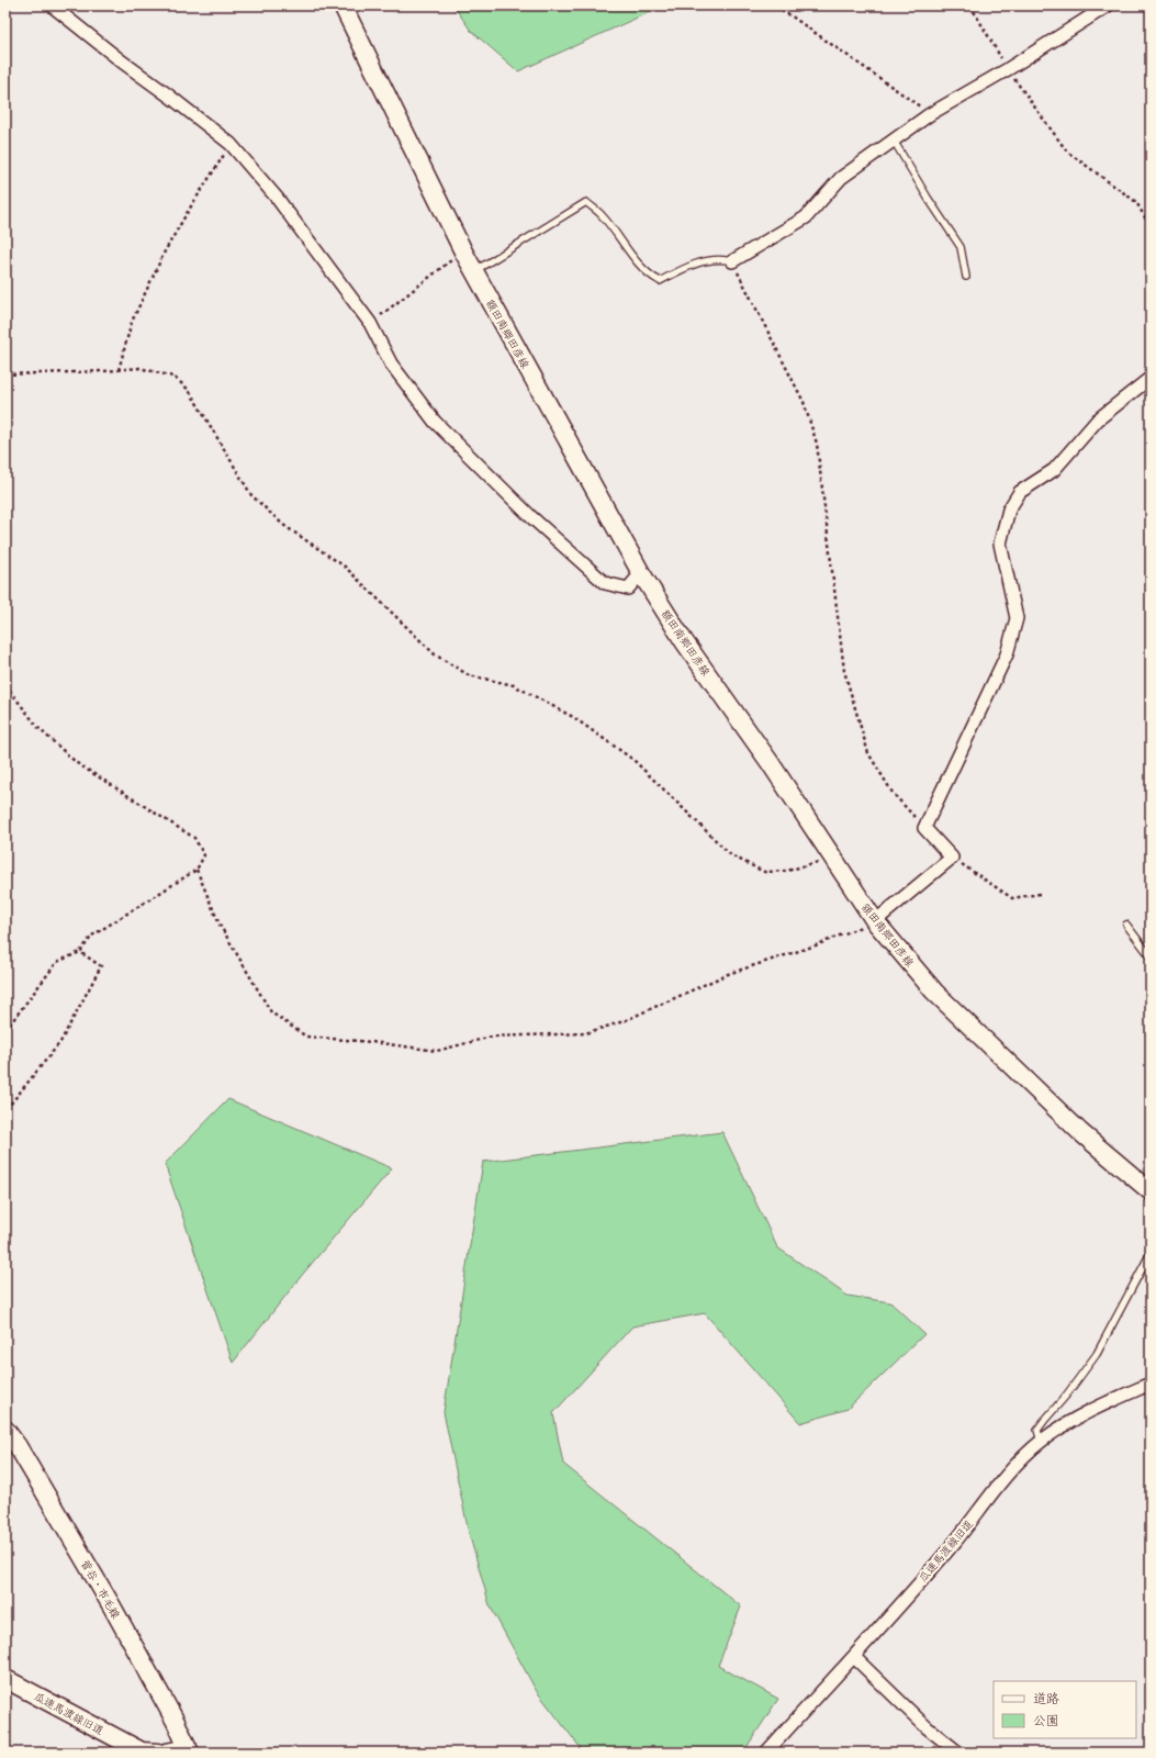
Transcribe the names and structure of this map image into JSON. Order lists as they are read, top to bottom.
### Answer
{
  "streets": {
    "main road": ["額田南郷田彦線", "瓜連馬渡線旧道", "菅谷・市毛線"]
  },
  "legend": ["道路", "公園"]
}
